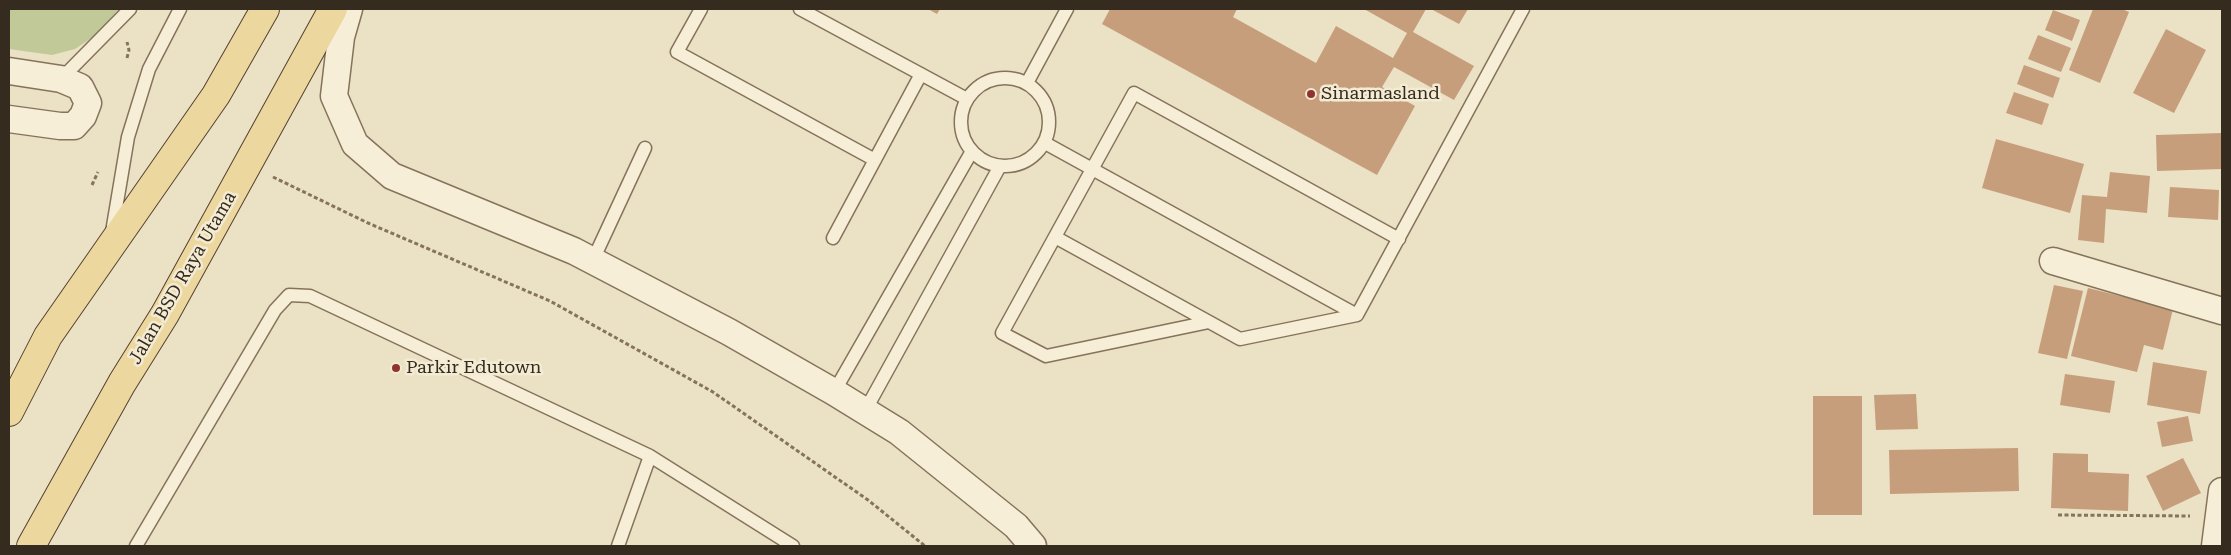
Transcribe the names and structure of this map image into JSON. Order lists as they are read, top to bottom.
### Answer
{
  "streets": {
    "main road": ["Jalan BSD Raya Utama"]
  },
  "places": ["Sinarmasland", "Parkir Edutown"]
}
